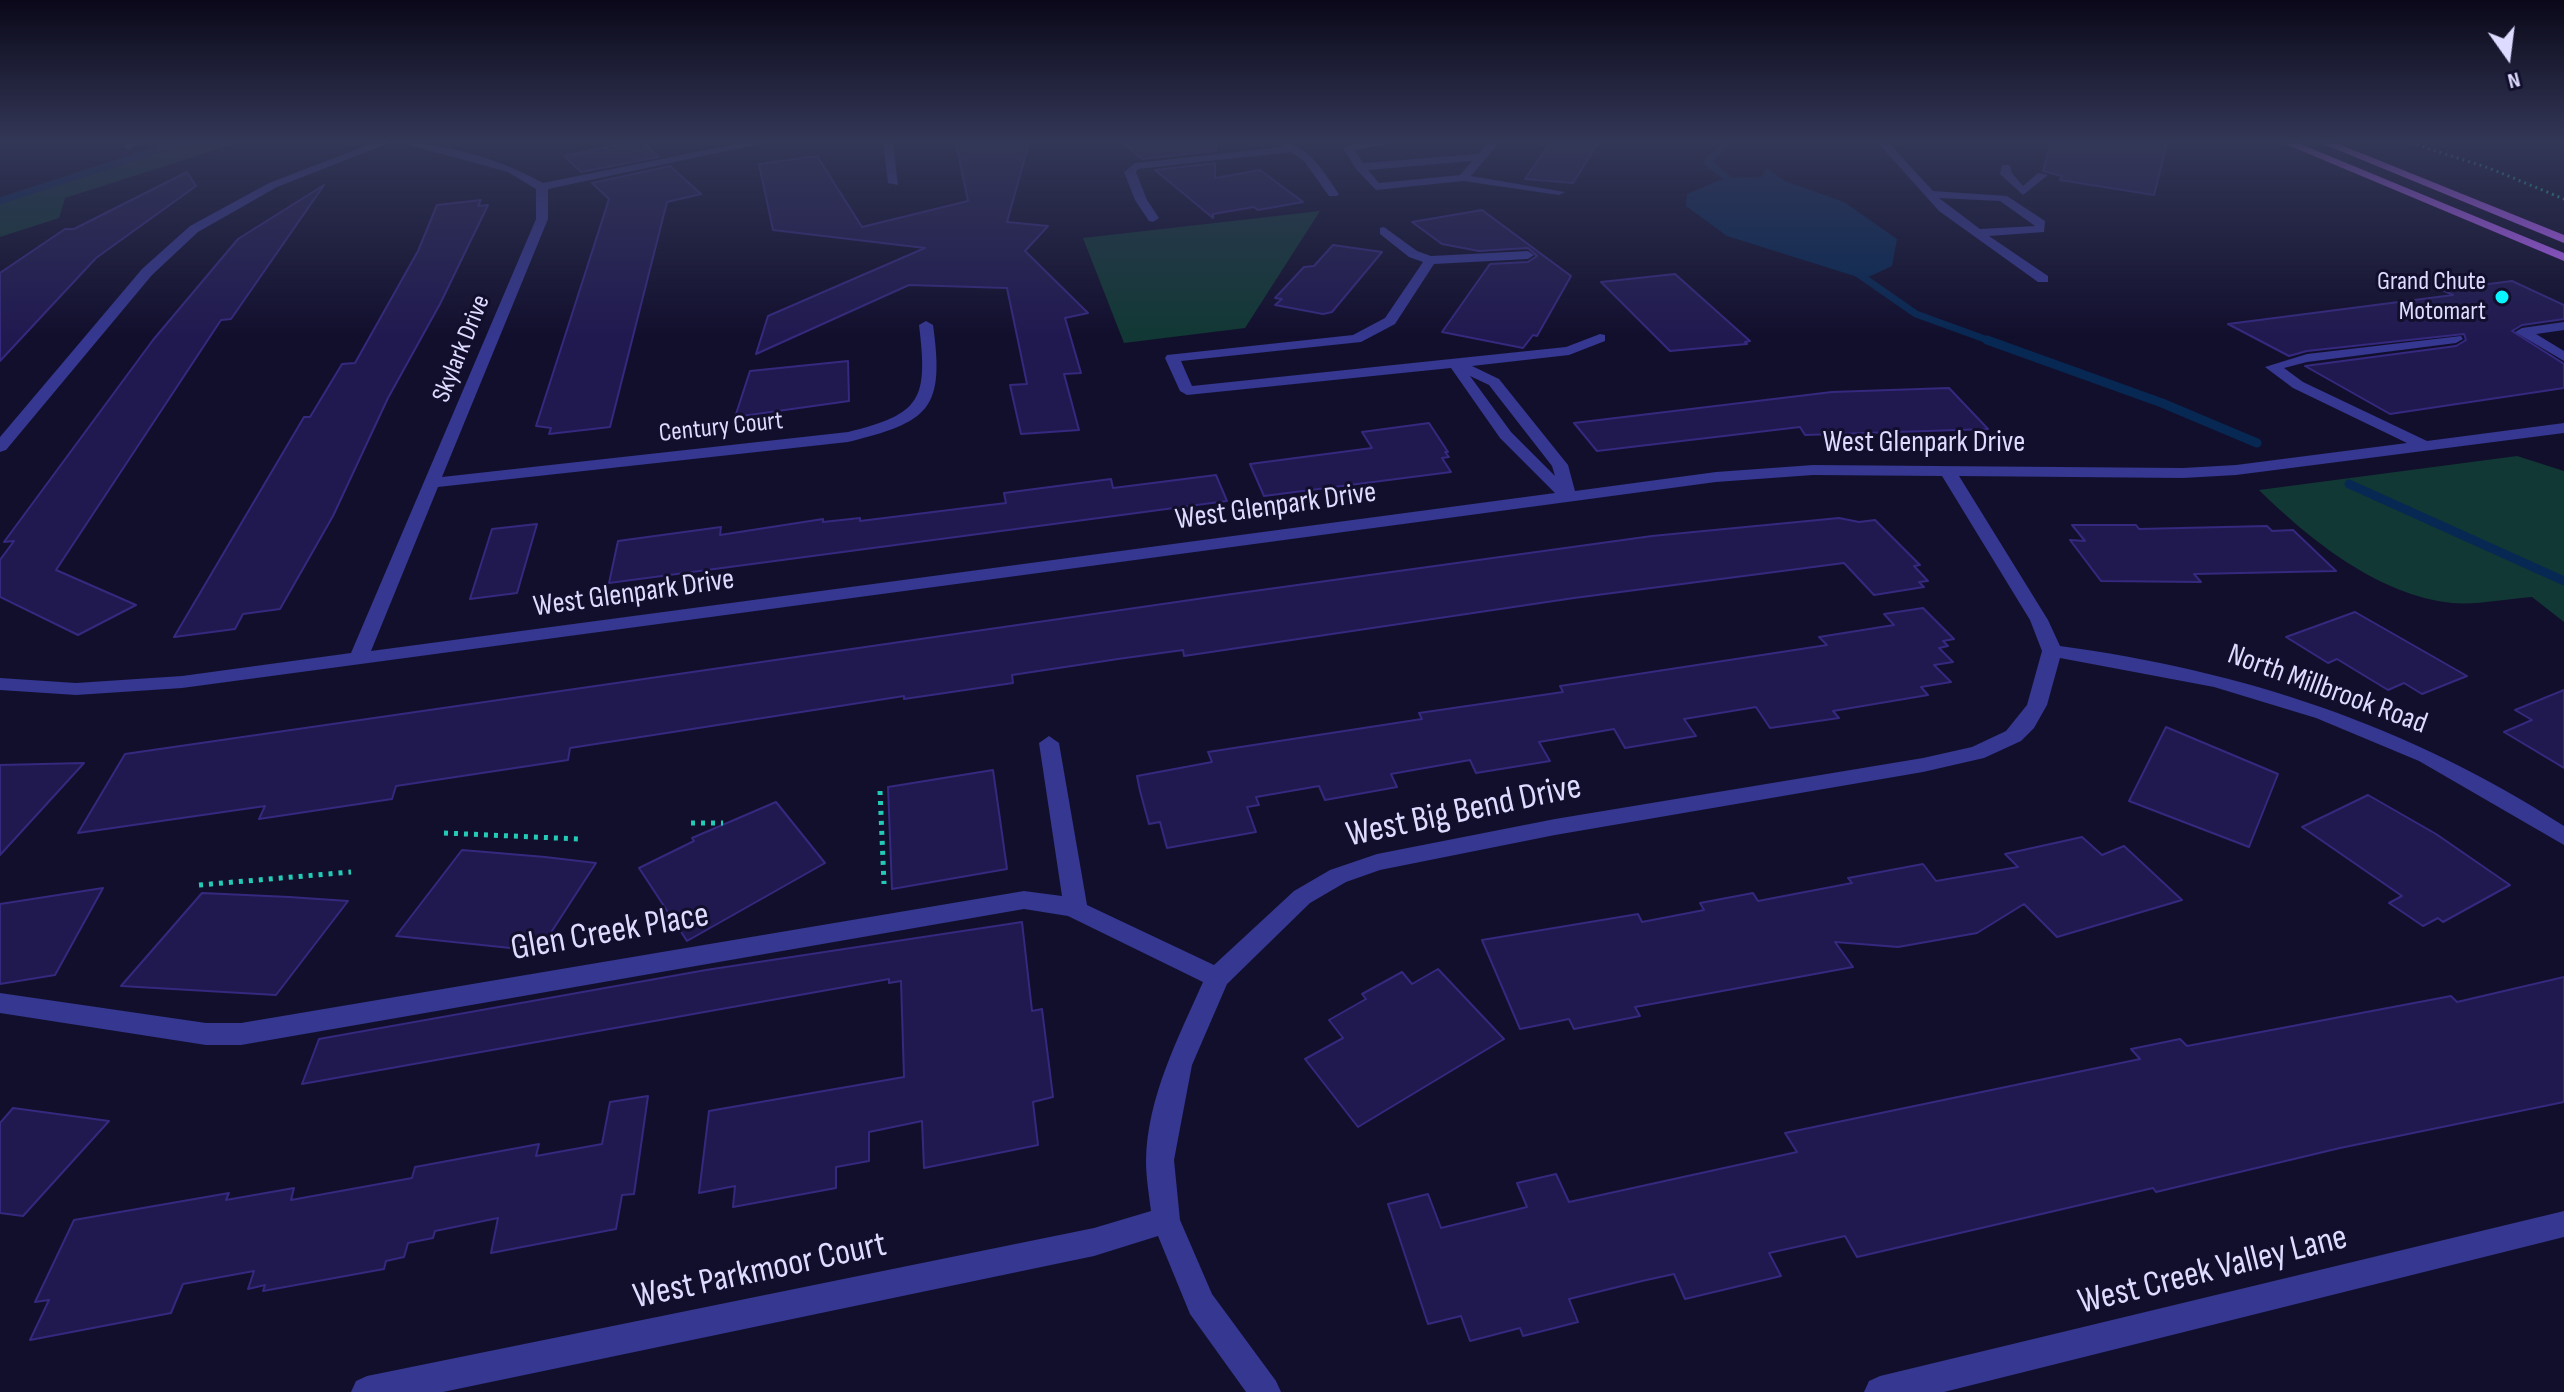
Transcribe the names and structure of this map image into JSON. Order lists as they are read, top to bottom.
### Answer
{
  "streets": {
    "street": [
      "Skylark Drive",
      "Century Court",
      "West Glenpark Drive",
      "North Millbrook Road",
      "West Big Bend Drive",
      "Glen Creek Place",
      "West Creek Valley Lane",
      "West Parkmoor Court"
    ]
  },
  "crossings": [
    ["Skylark Drive", "Century Court"],
    ["Skylark Drive", "West Glenpark Drive"],
    ["North Millbrook Road", "West Big Bend Drive"],
    ["West Big Bend Drive", "Glen Creek Place"],
    ["West Big Bend Drive", "West Parkmoor Court"]
  ],
  "places": ["Grand Chute Motomart"],
  "north": "bottom"
}
